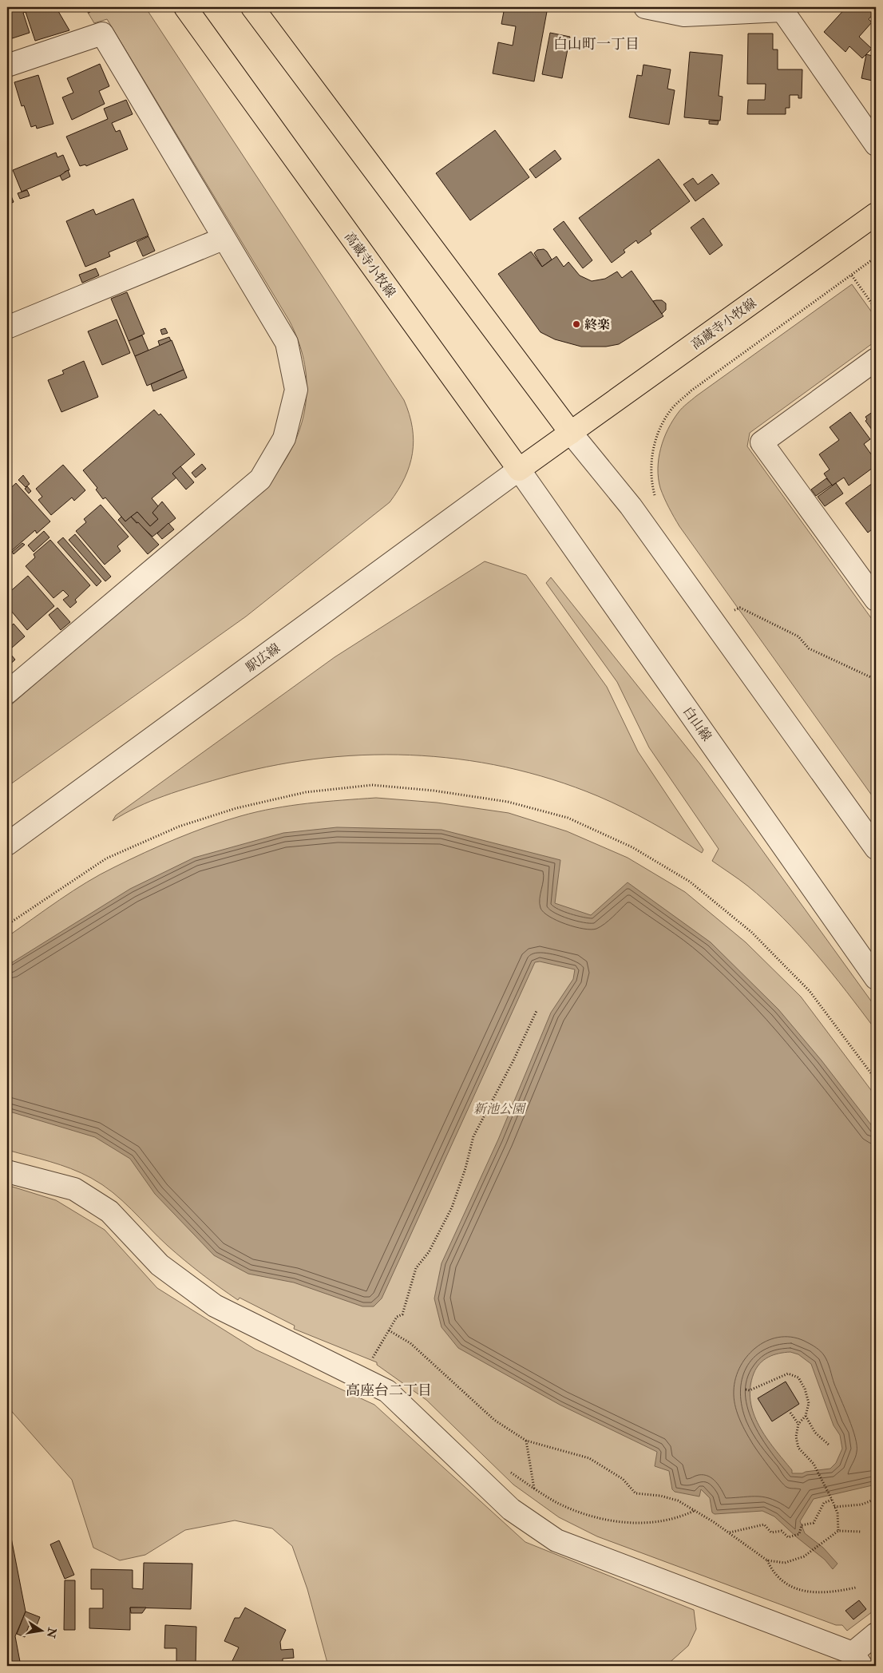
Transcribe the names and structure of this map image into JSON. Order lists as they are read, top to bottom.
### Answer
{
  "streets": {
    "main road": ["高蔵寺小牧線"],
    "street": ["駅広線", "白山線"]
  },
  "crossings": [
    ["高蔵寺小牧線", "駅広線"],
    ["高蔵寺小牧線", "白山線"],
    ["駅広線", "白山線"]
  ],
  "districts": ["白山町一丁目", "高座台二丁目"],
  "parks": ["新池公園"],
  "places": ["終楽"],
  "north": "right"
}
